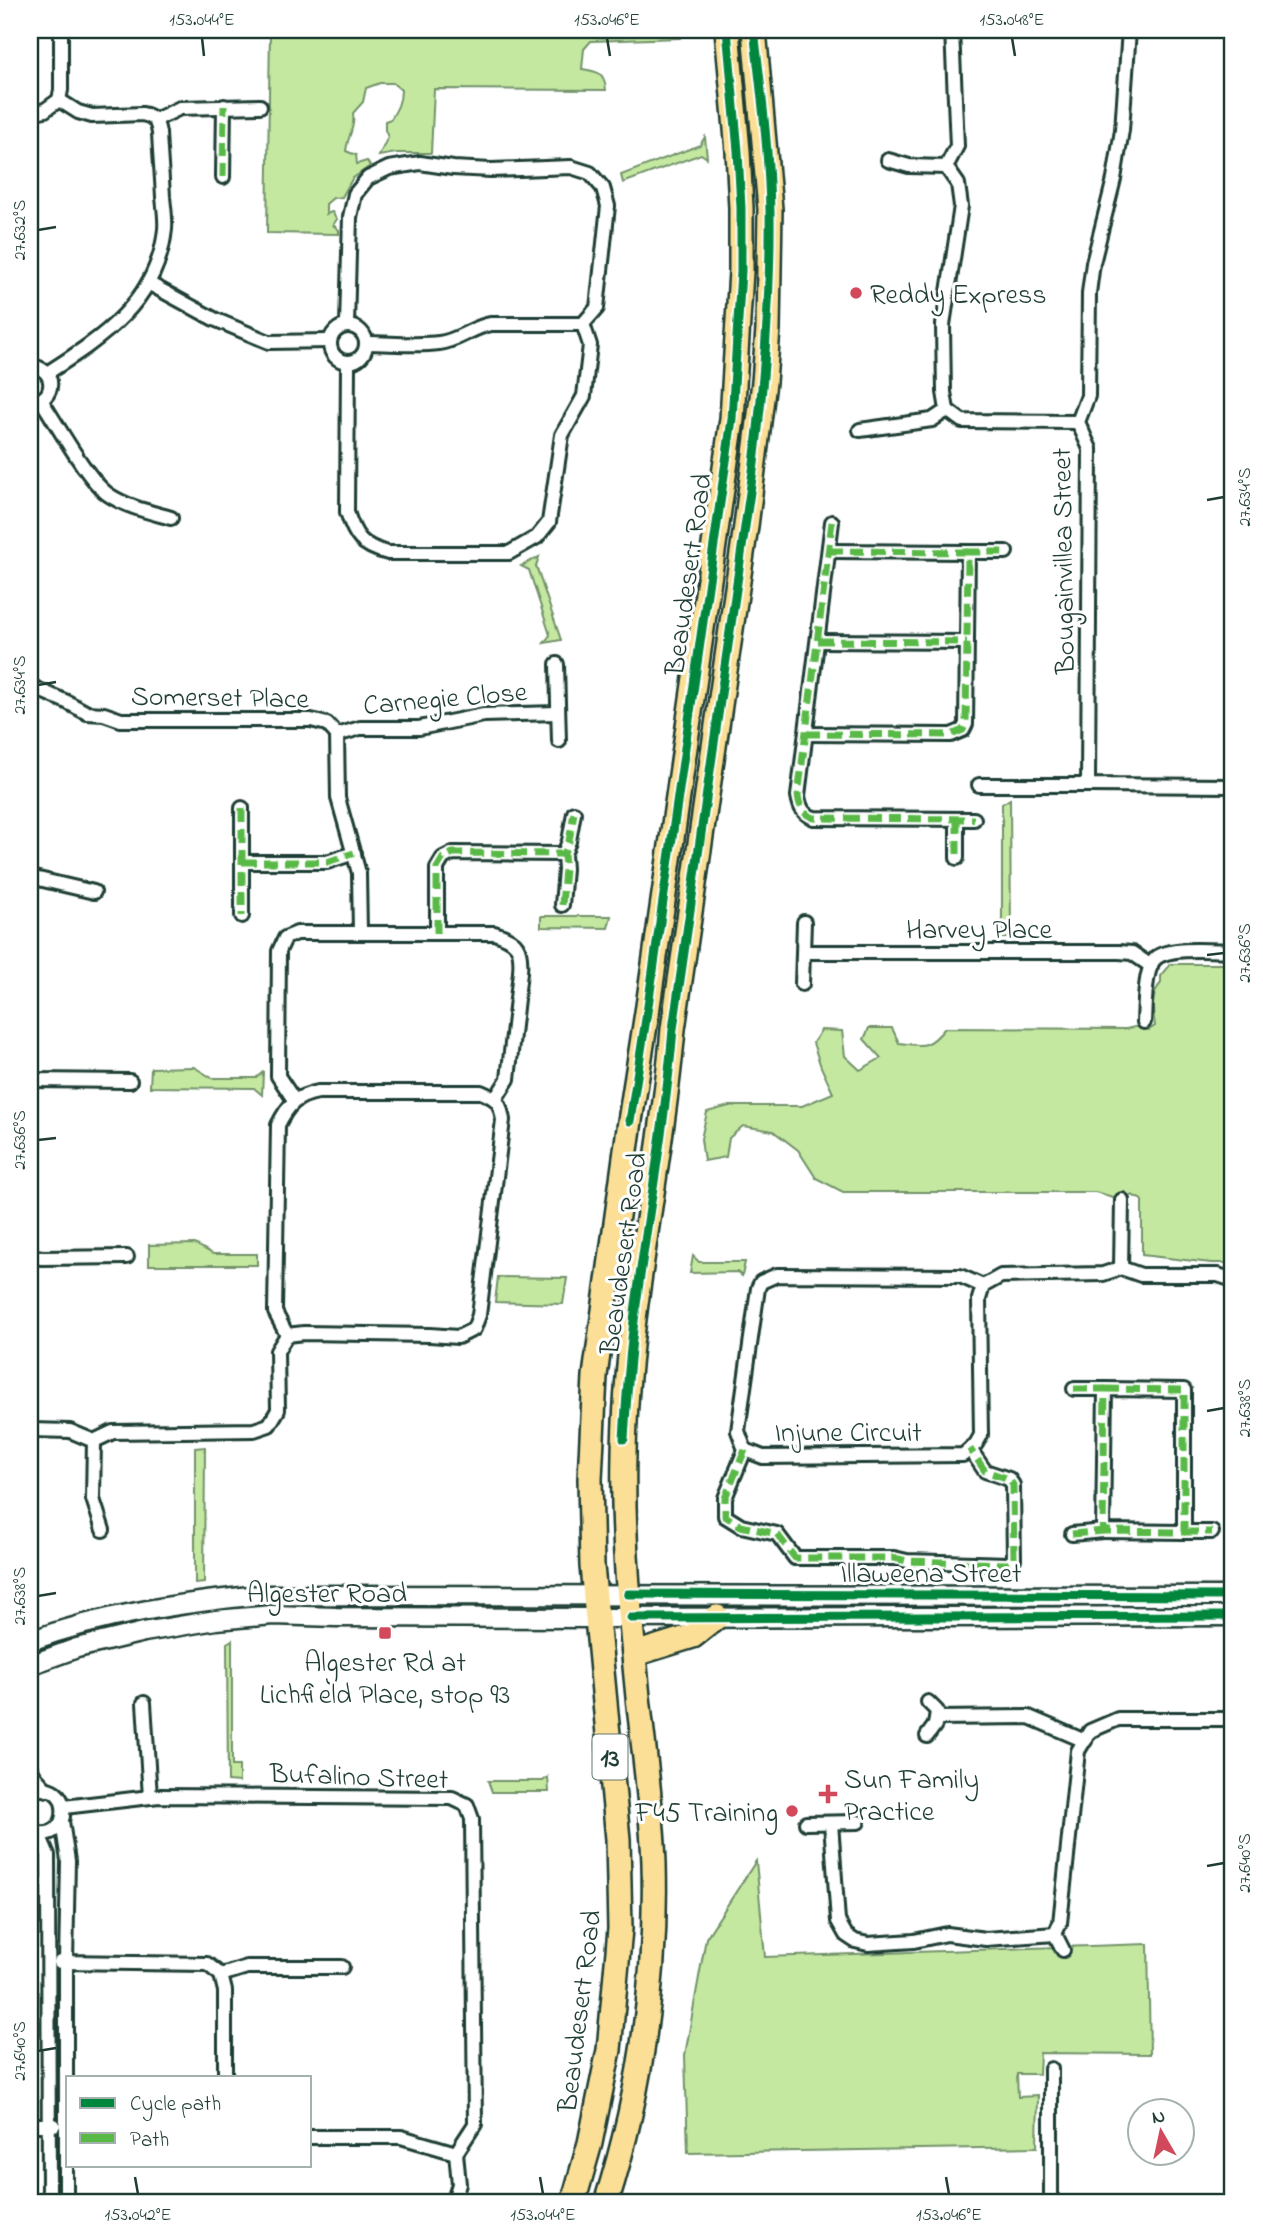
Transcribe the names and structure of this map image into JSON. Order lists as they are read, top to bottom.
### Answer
{
  "streets": {
    "highway": ["Beaudesert Road", "13"],
    "main road": ["Illaweena Street", "Algester Road"],
    "street": [
      "Bougainvillea Street",
      "Somerset Place",
      "Carnegie Close",
      "Harvey Place",
      "Injune Circuit",
      "Bufalino Street"
    ]
  },
  "crossings": [
    ["Beaudesert Road", "Illaweena Street"],
    ["Beaudesert Road", "Algester Road"],
    ["Somerset Place", "Carnegie Close"],
    ["Illaweena Street", "Algester Road"]
  ],
  "places": {
    "other": ["Reddy Express", "F45 Training"],
    "transit": ["Algester Rd at Lichfield Place, stop 93"],
    "health": ["Sun Family Practice"]
  },
  "legend": ["Cycle path", "Path"],
  "north": "top",
  "coordinates": [
    "153.044°E",
    "153.046°E",
    "153.048°E",
    "27.632°S",
    "27.634°S",
    "27.636°S",
    "27.638°S",
    "27.640°S",
    "153.042°E"
  ]
}
